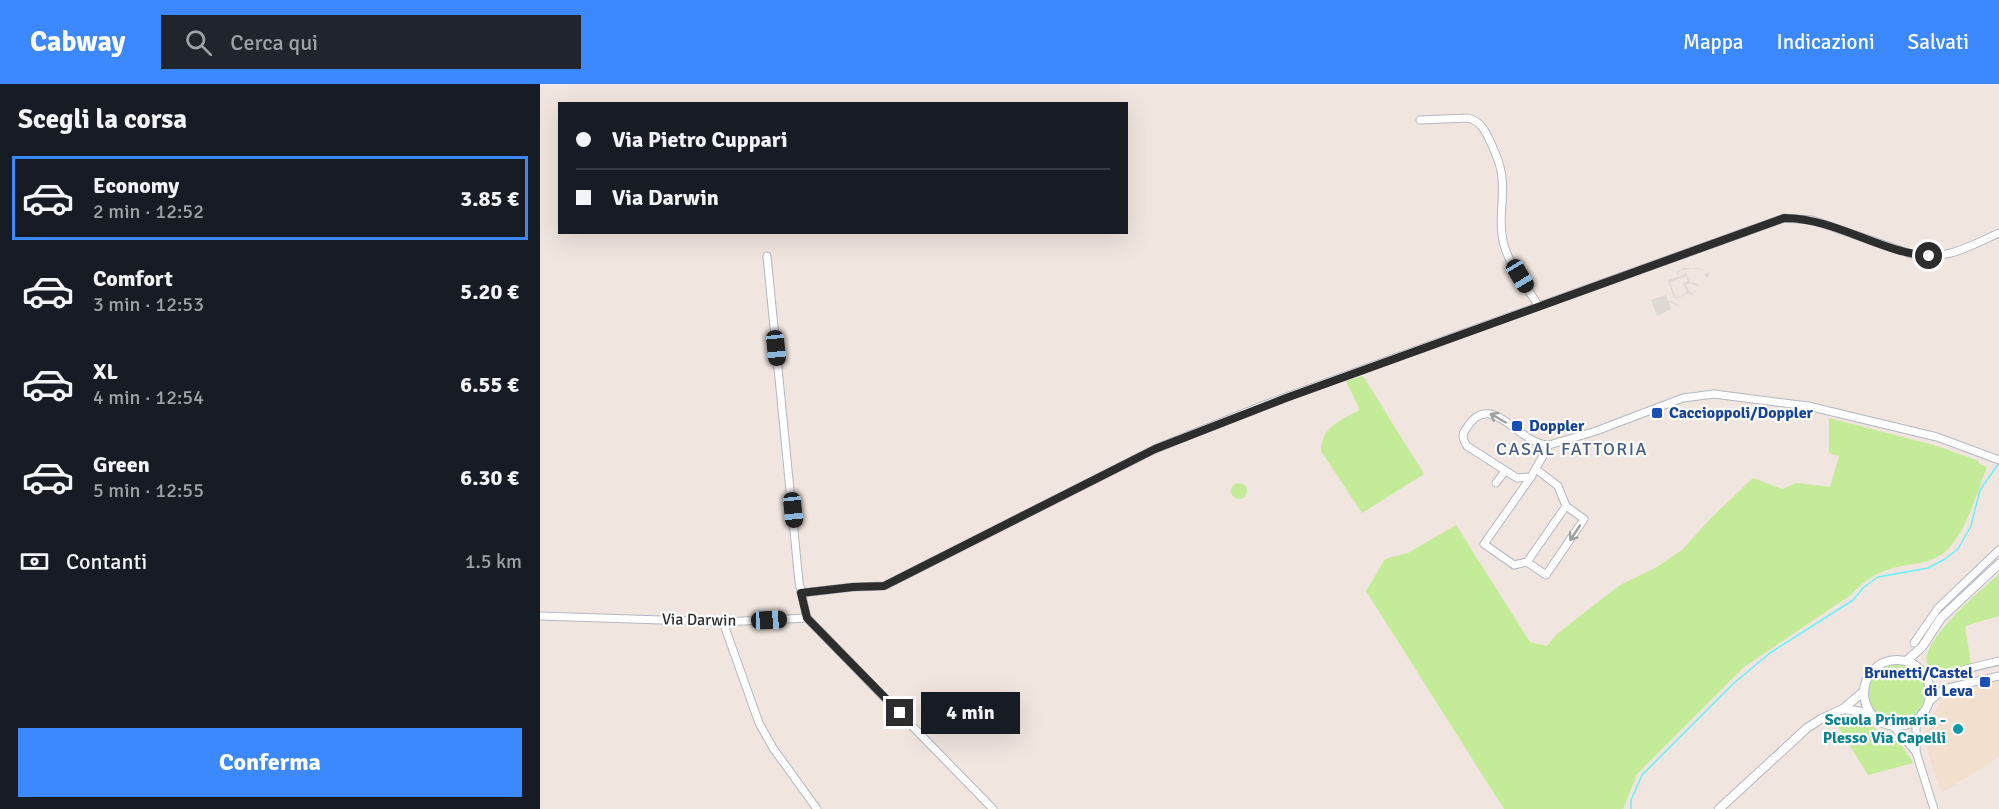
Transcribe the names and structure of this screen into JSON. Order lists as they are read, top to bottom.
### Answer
{
  "streets": {
    "street": ["Via Darwin"]
  },
  "districts": ["CASAL FATTORIA"],
  "places": {
    "transit": ["Caccioppoli/Doppler", "Doppler", "Brunetti/Castel di Leva"],
    "other": ["Scuola Primaria - Plesso Via Capelli"]
  },
  "page": {
    "header": "Cabway",
    "search": "Cerca qui",
    "nav": ["Mappa", "Indicazioni", "Salvati"],
    "heading": "Scegli la corsa",
    "banner": ["Via Pietro Cuppari", "Via Darwin"],
    "list": [
      {
        "name": "Economy",
        "note": "2 min · 12:52",
        "value": "3.85 €"
      },
      {
        "name": "Comfort",
        "note": "3 min · 12:53",
        "value": "5.20 €"
      },
      {
        "name": "XL",
        "note": "4 min · 12:54",
        "value": "6.55 €"
      },
      {
        "name": "Green",
        "note": "5 min · 12:55",
        "value": "6.30 €"
      }
    ],
    "pay": ["Contanti", "1.5 km"],
    "bubble": "4 min",
    "buttons": "Conferma"
  }
}
